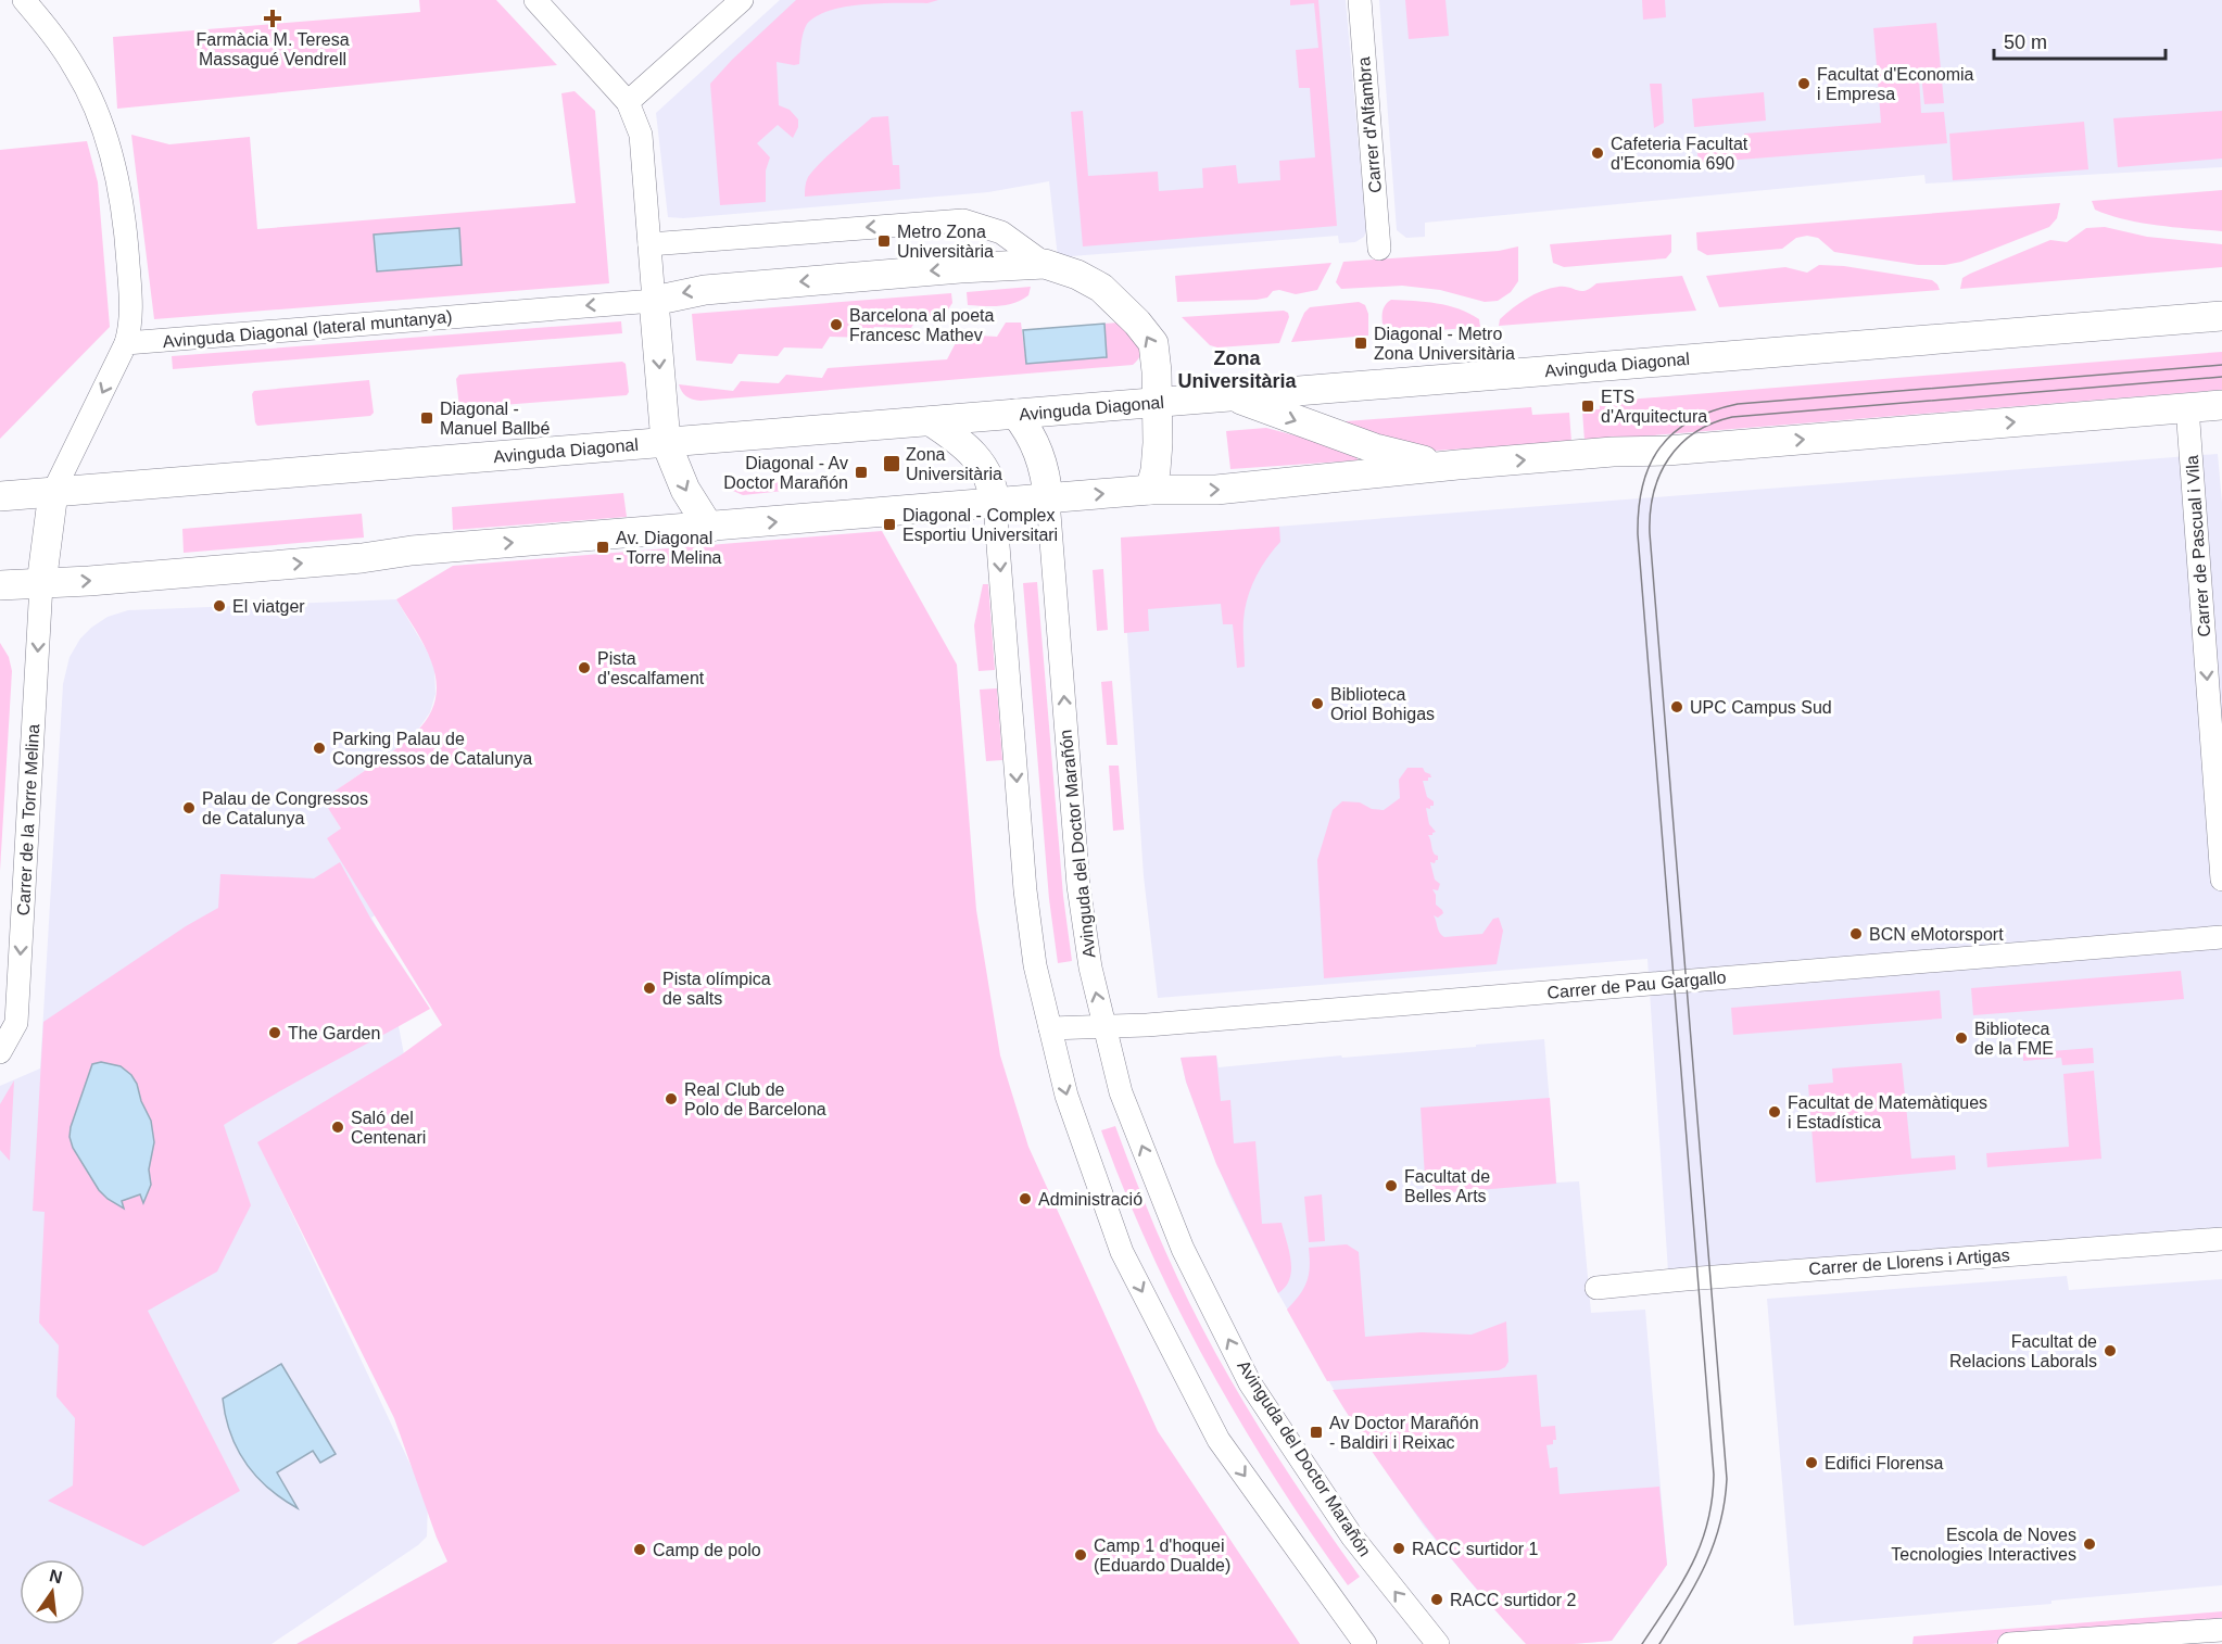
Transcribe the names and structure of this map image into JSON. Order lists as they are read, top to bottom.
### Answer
{
  "streets": {
    "main road": ["Avinguda Diagonal"],
    "street": [
      "Carrer d'Alfambra",
      "Avinguda Diagonal (lateral muntanya)",
      "Carrer de Pascual i Vila",
      "Carrer de la Torre Melina",
      "Avinguda del Doctor Marañón",
      "Carrer de Pau Gargallo",
      "Carrer de Llorens i Artigas"
    ]
  },
  "crossings": [
    ["Avinguda del Doctor Marañón", "Carrer de Pau Gargallo"]
  ],
  "one_way": ["Avinguda Diagonal (lateral muntanya)", "Carrer de Pascual i Vila", "Carrer de la Torre Melina"],
  "districts": ["Zona Universitària"],
  "places": {
    "health": ["Farmàcia M. Teresa Massagué Vendrell"],
    "other": [
      "Facultat d'Economia i Empresa",
      "Cafeteria Facultat d'Economia 690",
      "Barcelona al poeta Francesc Mathev",
      "El viatger",
      "Pista d'escalfament",
      "Biblioteca Oriol Bohigas",
      "UPC Campus Sud",
      "Parking Palau de Congressos de Catalunya",
      "Palau de Congressos de Catalunya",
      "BCN eMotorsport",
      "Pista olímpica de salts",
      "The Garden",
      "Biblioteca de la FME",
      "Real Club de Polo de Barcelona",
      "Facultat de Matemàtiques i Estadística",
      "Saló del Centenari",
      "Facultat de Belles Arts",
      "Administració",
      "Facultat de Relacions Laborals",
      "Edifici Florensa",
      "Escola de Noves Tecnologies Interactives",
      "RACC surtidor 1",
      "Camp de polo",
      "Camp 1 d'hoquei (Eduardo Dualde)",
      "RACC surtidor 2"
    ],
    "transit": [
      "Metro Zona Universitària",
      "Diagonal - Metro Zona Universitària",
      "ETS d'Arquitectura",
      "Diagonal - Manuel Ballbé",
      "Zona Universitària",
      "Diagonal - Av Doctor Marañón",
      "Diagonal - Complex Esportiu Universitari",
      "Av. Diagonal - Torre Melina",
      "Av Doctor Marañón - Baldiri i Reixac"
    ]
  },
  "scale_bar": "50 m",
  "north": "top"
}
